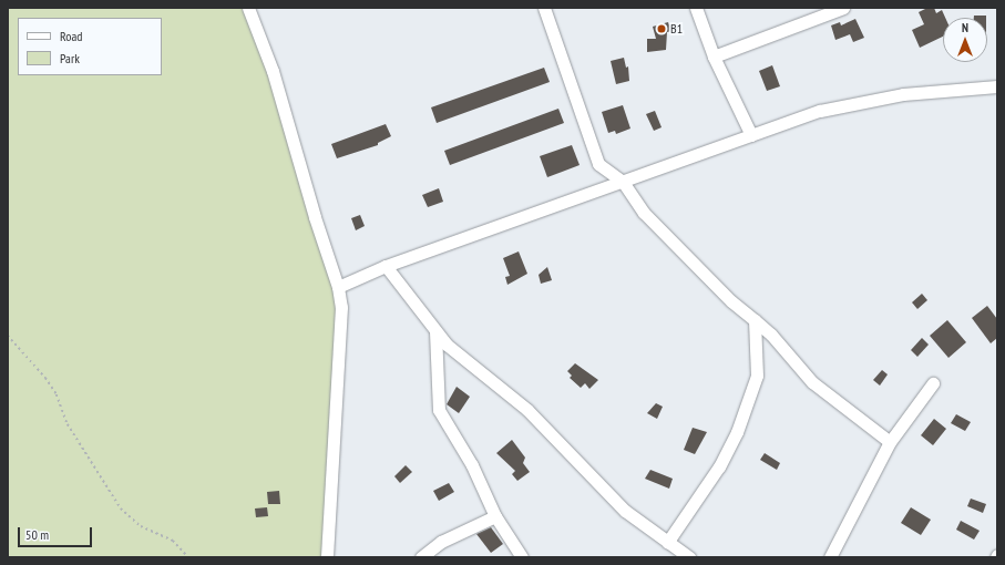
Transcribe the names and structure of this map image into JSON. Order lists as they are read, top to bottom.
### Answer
{
  "places": ["B1"],
  "legend": ["Road", "Park"],
  "scale_bar": "50 m",
  "north": "top"
}
